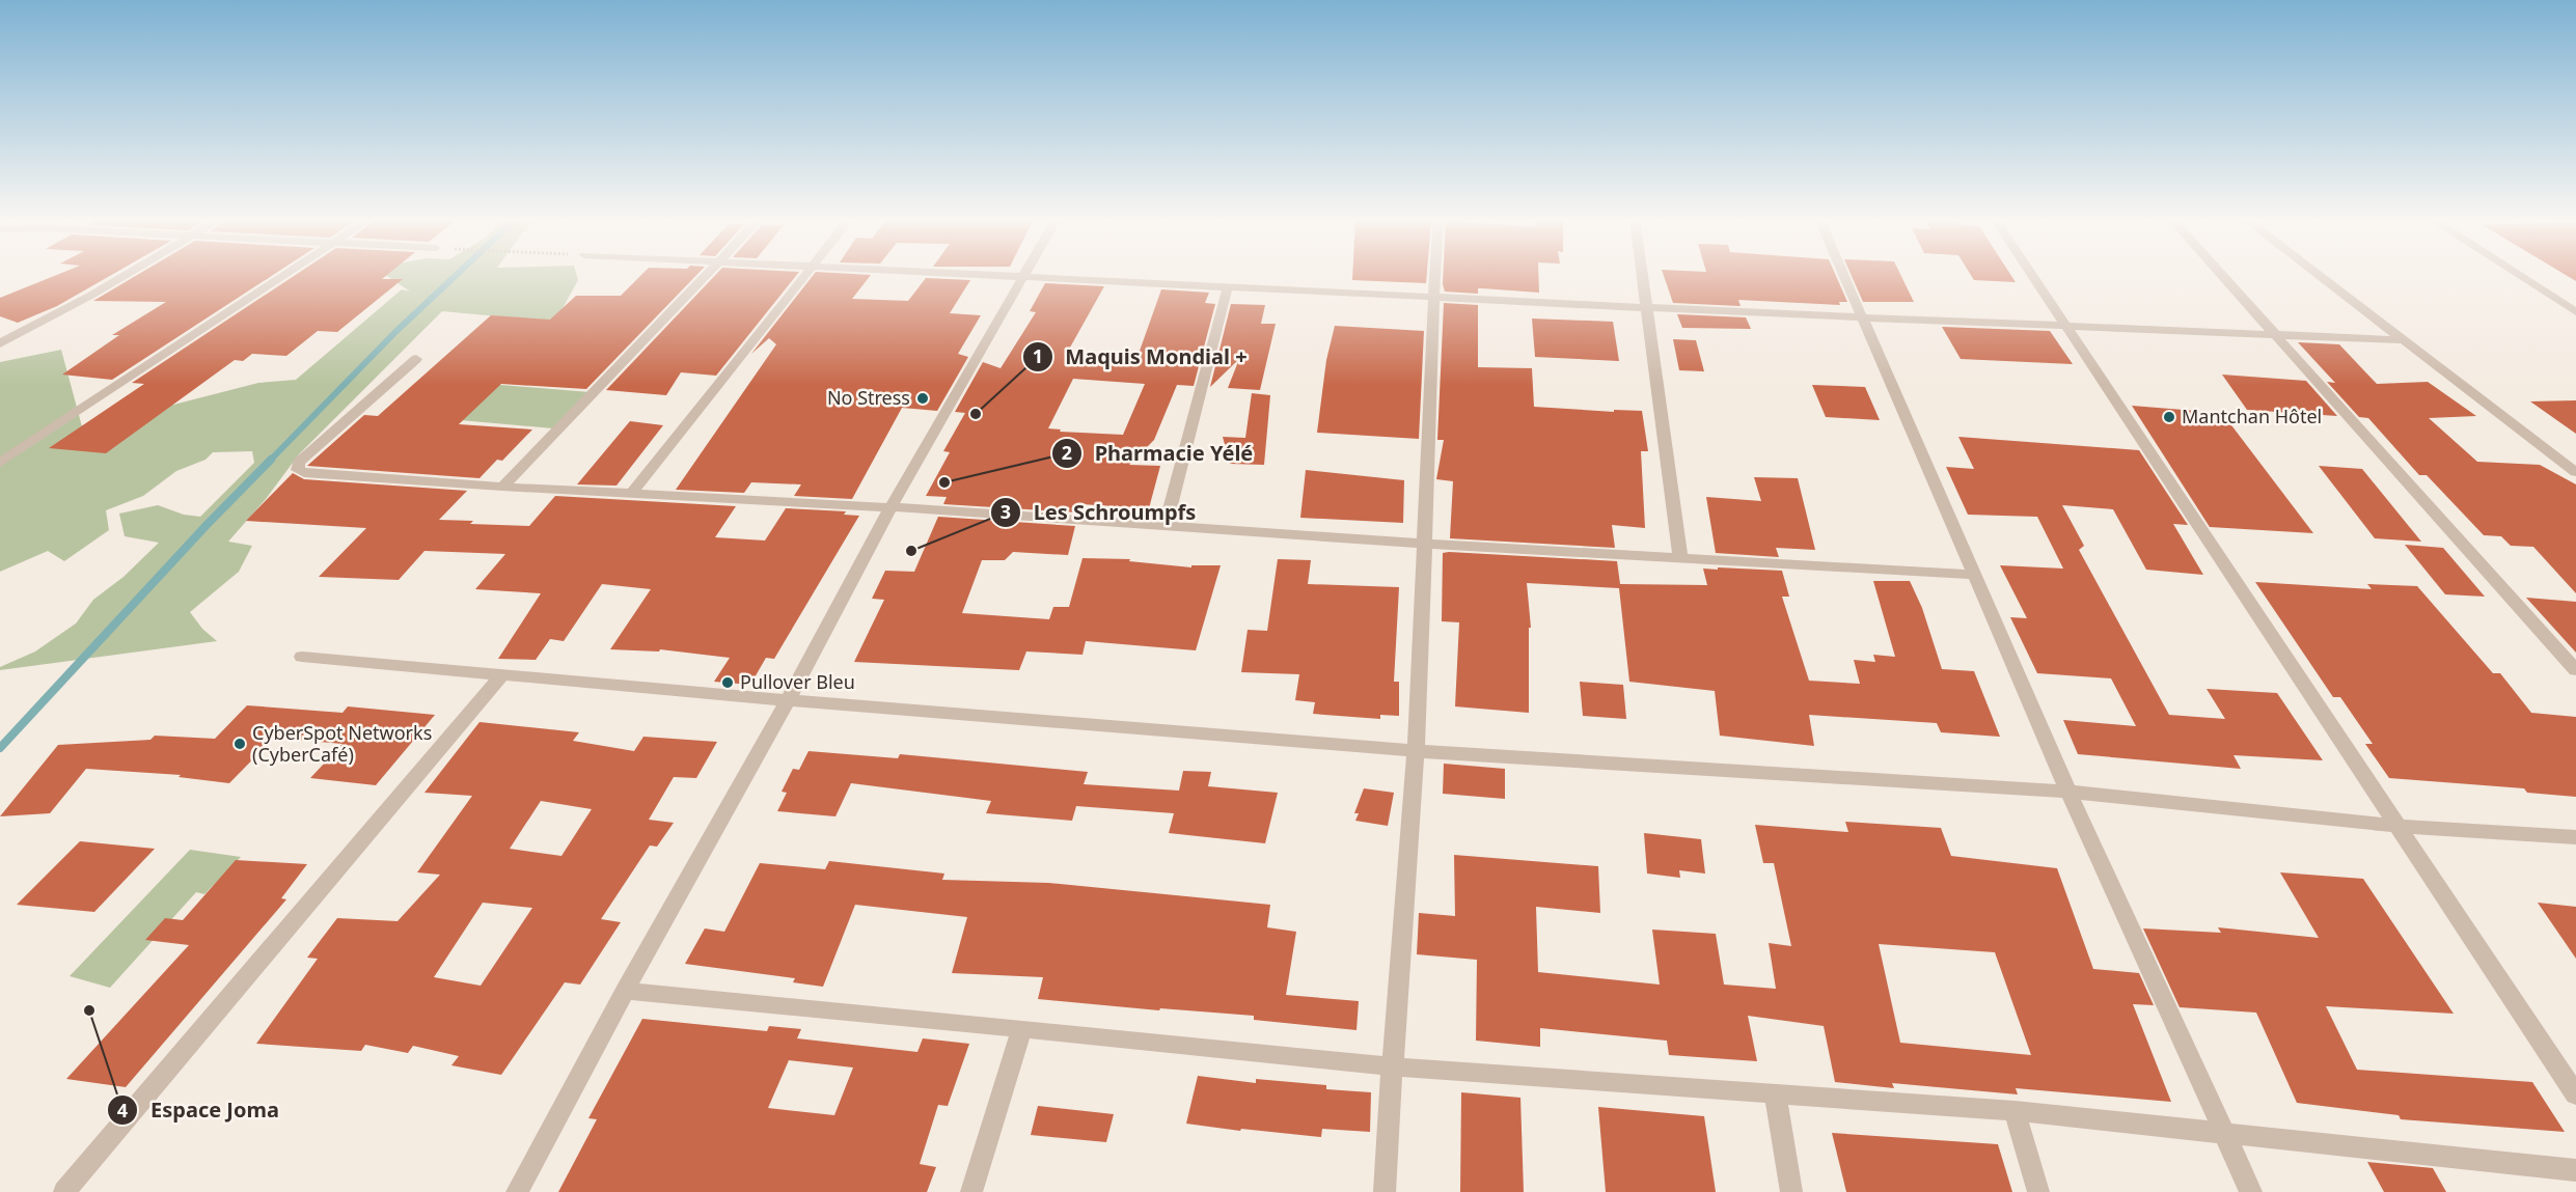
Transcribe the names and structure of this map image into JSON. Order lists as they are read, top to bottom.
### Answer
{
  "places": [
    "No Stress",
    "Maquis Mondial +",
    "Mantchan Hôtel",
    "Pharmacie Yélé",
    "Les Schroumpfs",
    "Pullover Bleu",
    "CyberSpot Networks (CyberCafé)",
    "Espace Joma"
  ]
}
